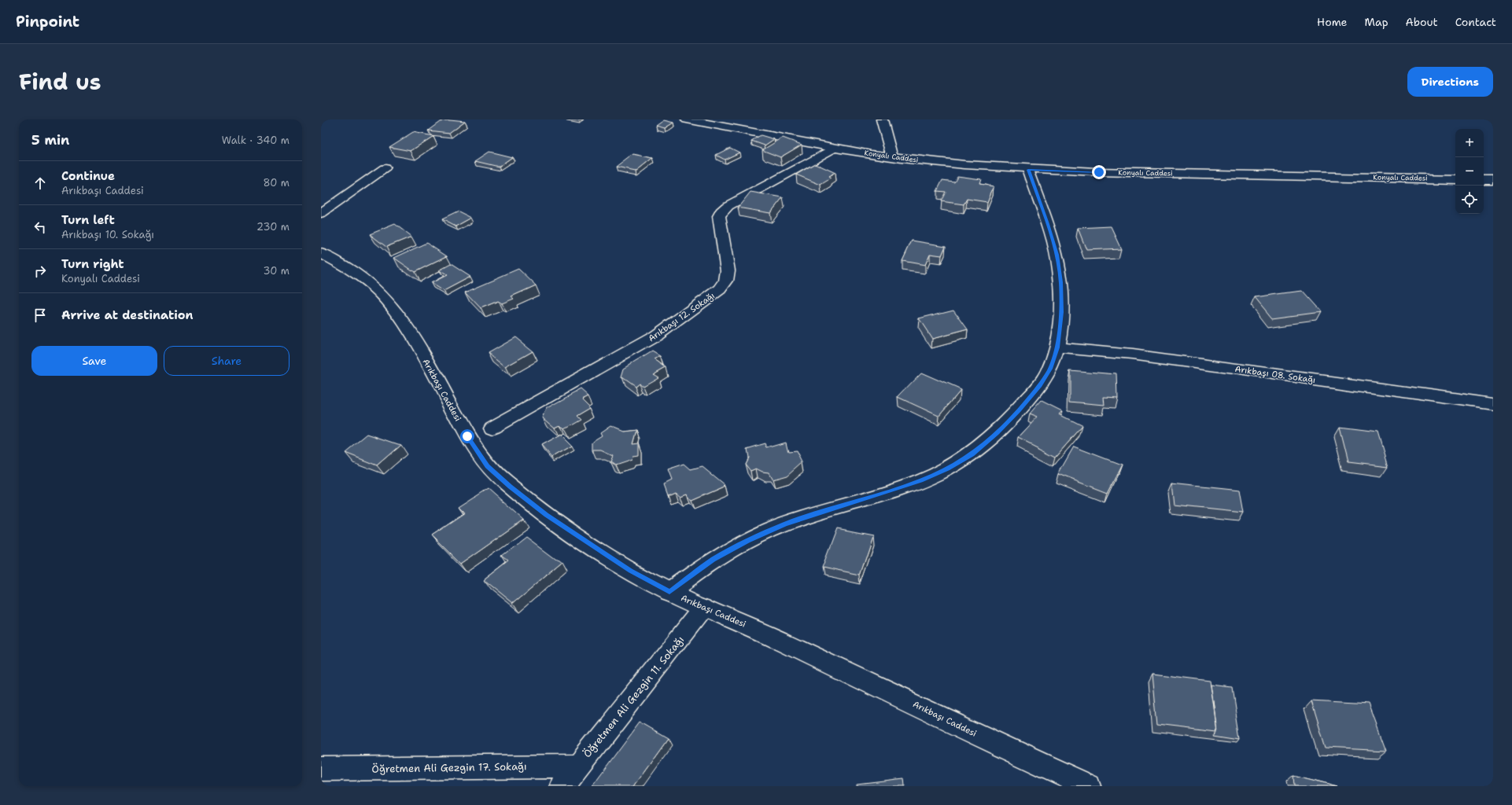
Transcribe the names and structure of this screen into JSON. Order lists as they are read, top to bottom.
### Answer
{
  "streets": {
    "street": [
      "Konyalı Caddesi",
      "Arıkbaşı 12. Sokağı",
      "Arıkbaşı 08. Sokağı",
      "Arıkbaşı Caddesi",
      "Öğretmen Ali Gezgin 11. Sokağı",
      "Öğretmen Ali Gezgin 17. Sokağı"
    ]
  },
  "crossings": [
    ["Konyalı Caddesi", "Arıkbaşı 12. Sokağı"],
    ["Arıkbaşı Caddesi", "Öğretmen Ali Gezgin 11. Sokağı"],
    ["Öğretmen Ali Gezgin 11. Sokağı", "Öğretmen Ali Gezgin 17. Sokağı"]
  ],
  "page": {
    "header": "Pinpoint",
    "nav": [
      "Home",
      "Map",
      "About",
      "Contact"
    ],
    "title": "Find us",
    "buttons": [
      "Directions",
      ["Save", "Share"]
    ],
    "heading": ["5 min", "Walk · 340 m"],
    "map_buttons": ["+", "−"],
    "list": [
      ["Continue", "Arıkbaşı Caddesi", "80 m"],
      ["Turn left", "Arıkbaşı 10. Sokağı", "230 m"],
      ["Turn right", "Konyalı Caddesi", "30 m"],
      "Arrive at destination"
    ]
  }
}
